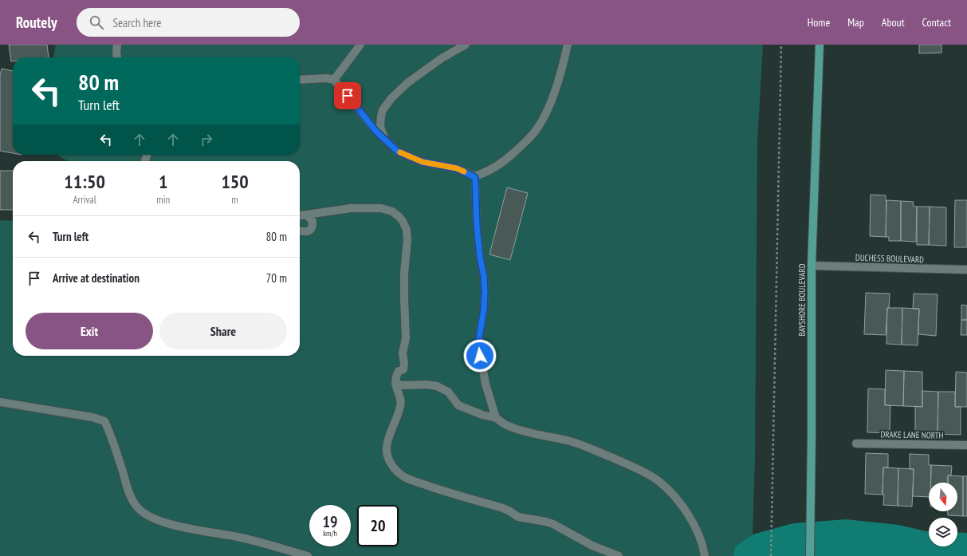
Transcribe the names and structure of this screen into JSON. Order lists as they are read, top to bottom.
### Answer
{
  "streets": {
    "main road": ["BAYSHORE BOULEVARD"],
    "street": ["DUCHESS BOULEVARD", "DRAKE LANE NORTH"]
  },
  "crossings": [
    ["DUCHESS BOULEVARD", "BAYSHORE BOULEVARD"]
  ],
  "north": "bottom",
  "page": {
    "header": "Routely",
    "search": "Search here",
    "nav": [
      "Home",
      "Map",
      "About",
      "Contact"
    ],
    "turn": ["80 m", "Turn left"],
    "eta": [
      "11:50",
      "Arrival",
      "1",
      "min",
      "150",
      "m"
    ],
    "list": [
      {
        "name": "Turn left",
        "value": "80 m"
      },
      {
        "name": "Arrive at destination",
        "value": "70 m"
      }
    ],
    "buttons": ["Exit", "Share"],
    "speed": "19 km/h",
    "limit": "20"
  }
}
